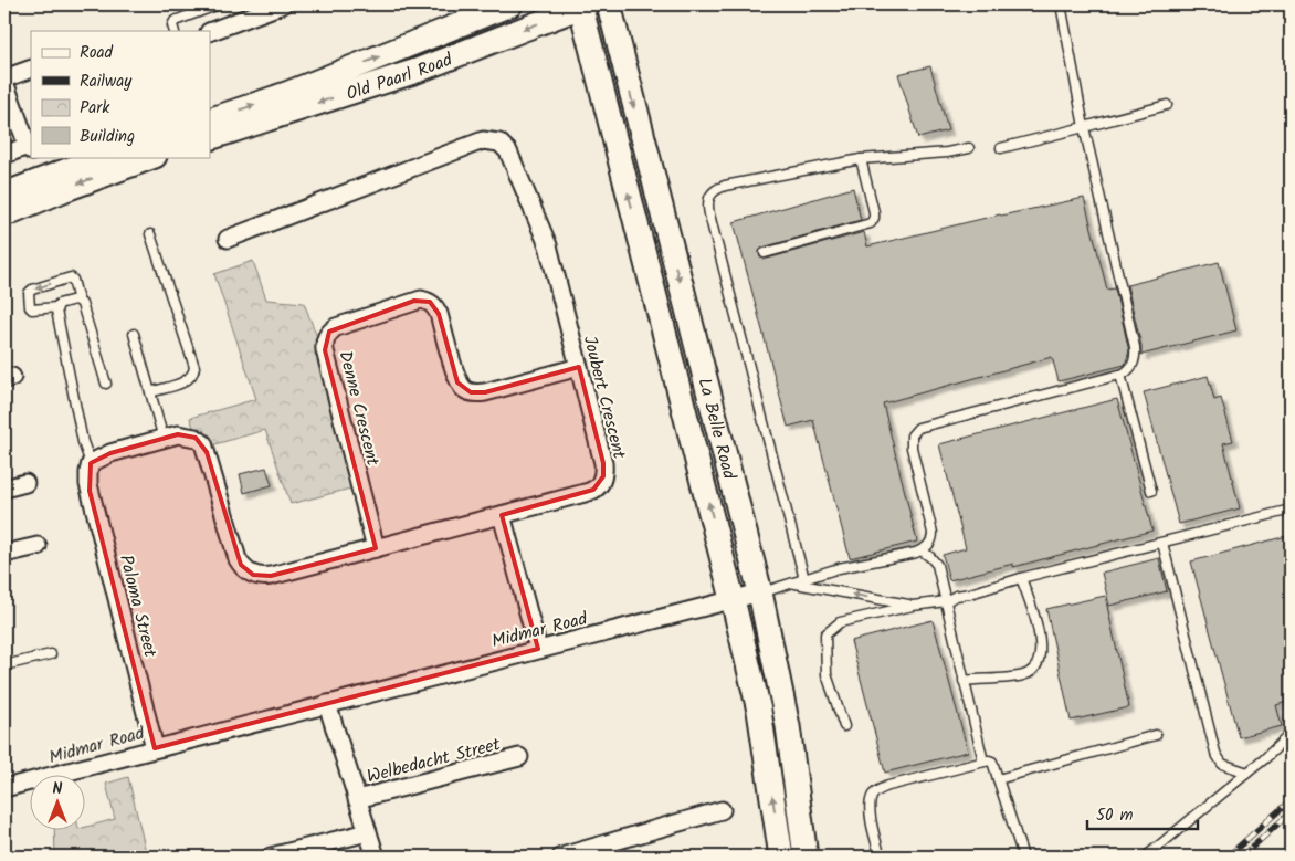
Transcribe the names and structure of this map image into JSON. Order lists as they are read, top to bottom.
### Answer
{
  "streets": {
    "main road": ["Old Paarl Road", "La Belle Road"],
    "street": [
      "Joubert Crescent",
      "Denne Crescent",
      "Paloma Street",
      "Midmar Road",
      "Welbedacht Street"
    ]
  },
  "crossings": [
    ["Old Paarl Road", "La Belle Road"],
    ["Joubert Crescent", "Denne Crescent"],
    ["La Belle Road", "Midmar Road"],
    ["Paloma Street", "Midmar Road"]
  ],
  "legend": [
    "Road",
    "Railway",
    "Park",
    "Building"
  ],
  "scale_bar": "50 m",
  "north": "top"
}
